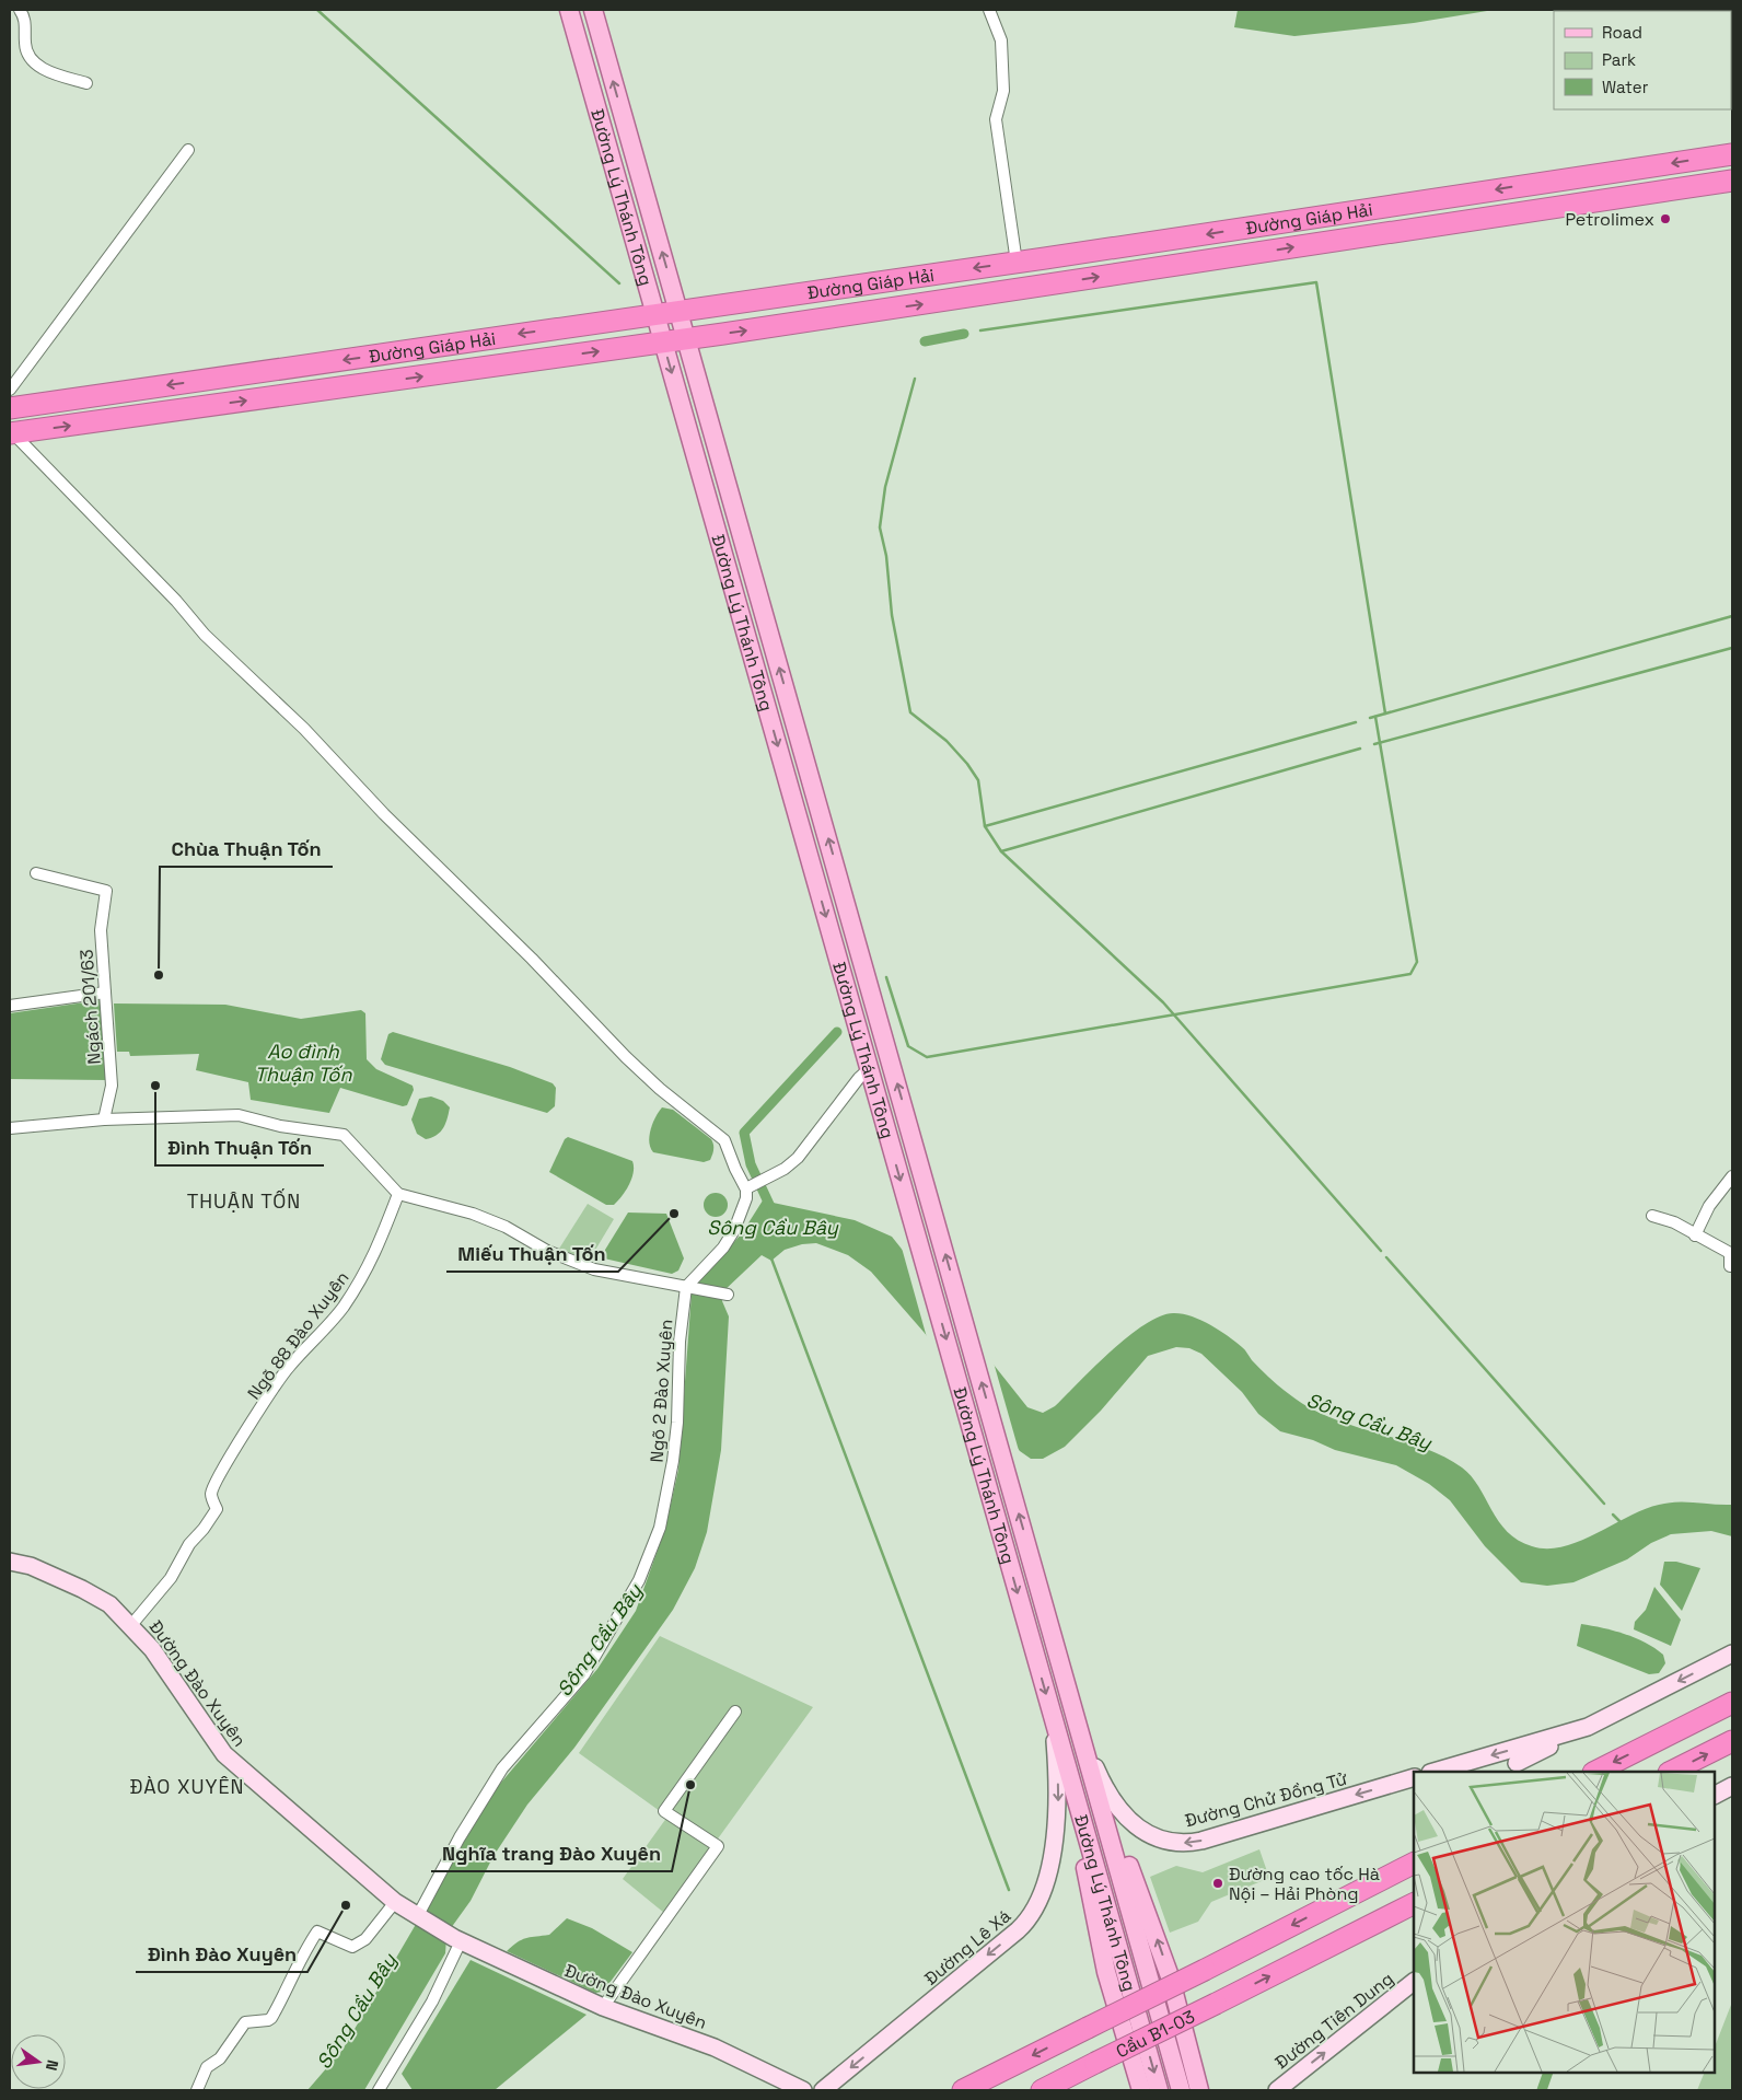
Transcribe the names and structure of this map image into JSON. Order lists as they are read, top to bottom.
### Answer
{
  "streets": {
    "highway": ["Đường Giáp Hải", "Cầu B1-03"],
    "main road": [
      "Đường Lý Thánh Tông",
      "Đường Đào Xuyên",
      "Đường Chử Đồng Tử",
      "Đường Lê Xá",
      "Đường Tiên Dung"
    ],
    "street": ["Ngách 201/63", "Ngõ 88 Đào Xuyên", "Ngõ 2 Đào Xuyên"]
  },
  "crossings": [
    ["Đường Lý Thánh Tông", "Đường Giáp Hải"],
    ["Đường Lý Thánh Tông", "Đường Chử Đồng Tử"],
    ["Đường Lý Thánh Tông", "Đường Lê Xá"],
    ["Ngõ 88 Đào Xuyên", "Đường Đào Xuyên"],
    ["Ngõ 2 Đào Xuyên", "Đường Đào Xuyên"]
  ],
  "one_way": ["Đường Chử Đồng Tử", "Đường Lê Xá", "Đường Tiên Dung"],
  "districts": ["THUẬN TỐN", "ĐÀO XUYÊN"],
  "water": ["Ao đình Thuận Tốn", "Sông Cầu Bây"],
  "places": [
    "Petrolimex",
    "Chùa Thuận Tốn",
    "Đình Thuận Tốn",
    "Miếu Thuận Tốn",
    "Nghĩa trang Đào Xuyên",
    "Đường cao tốc Hà Nội – Hải Phòng",
    "Đình Đào Xuyên"
  ],
  "legend": ["Road", "Park", "Water"],
  "north": "right"
}
